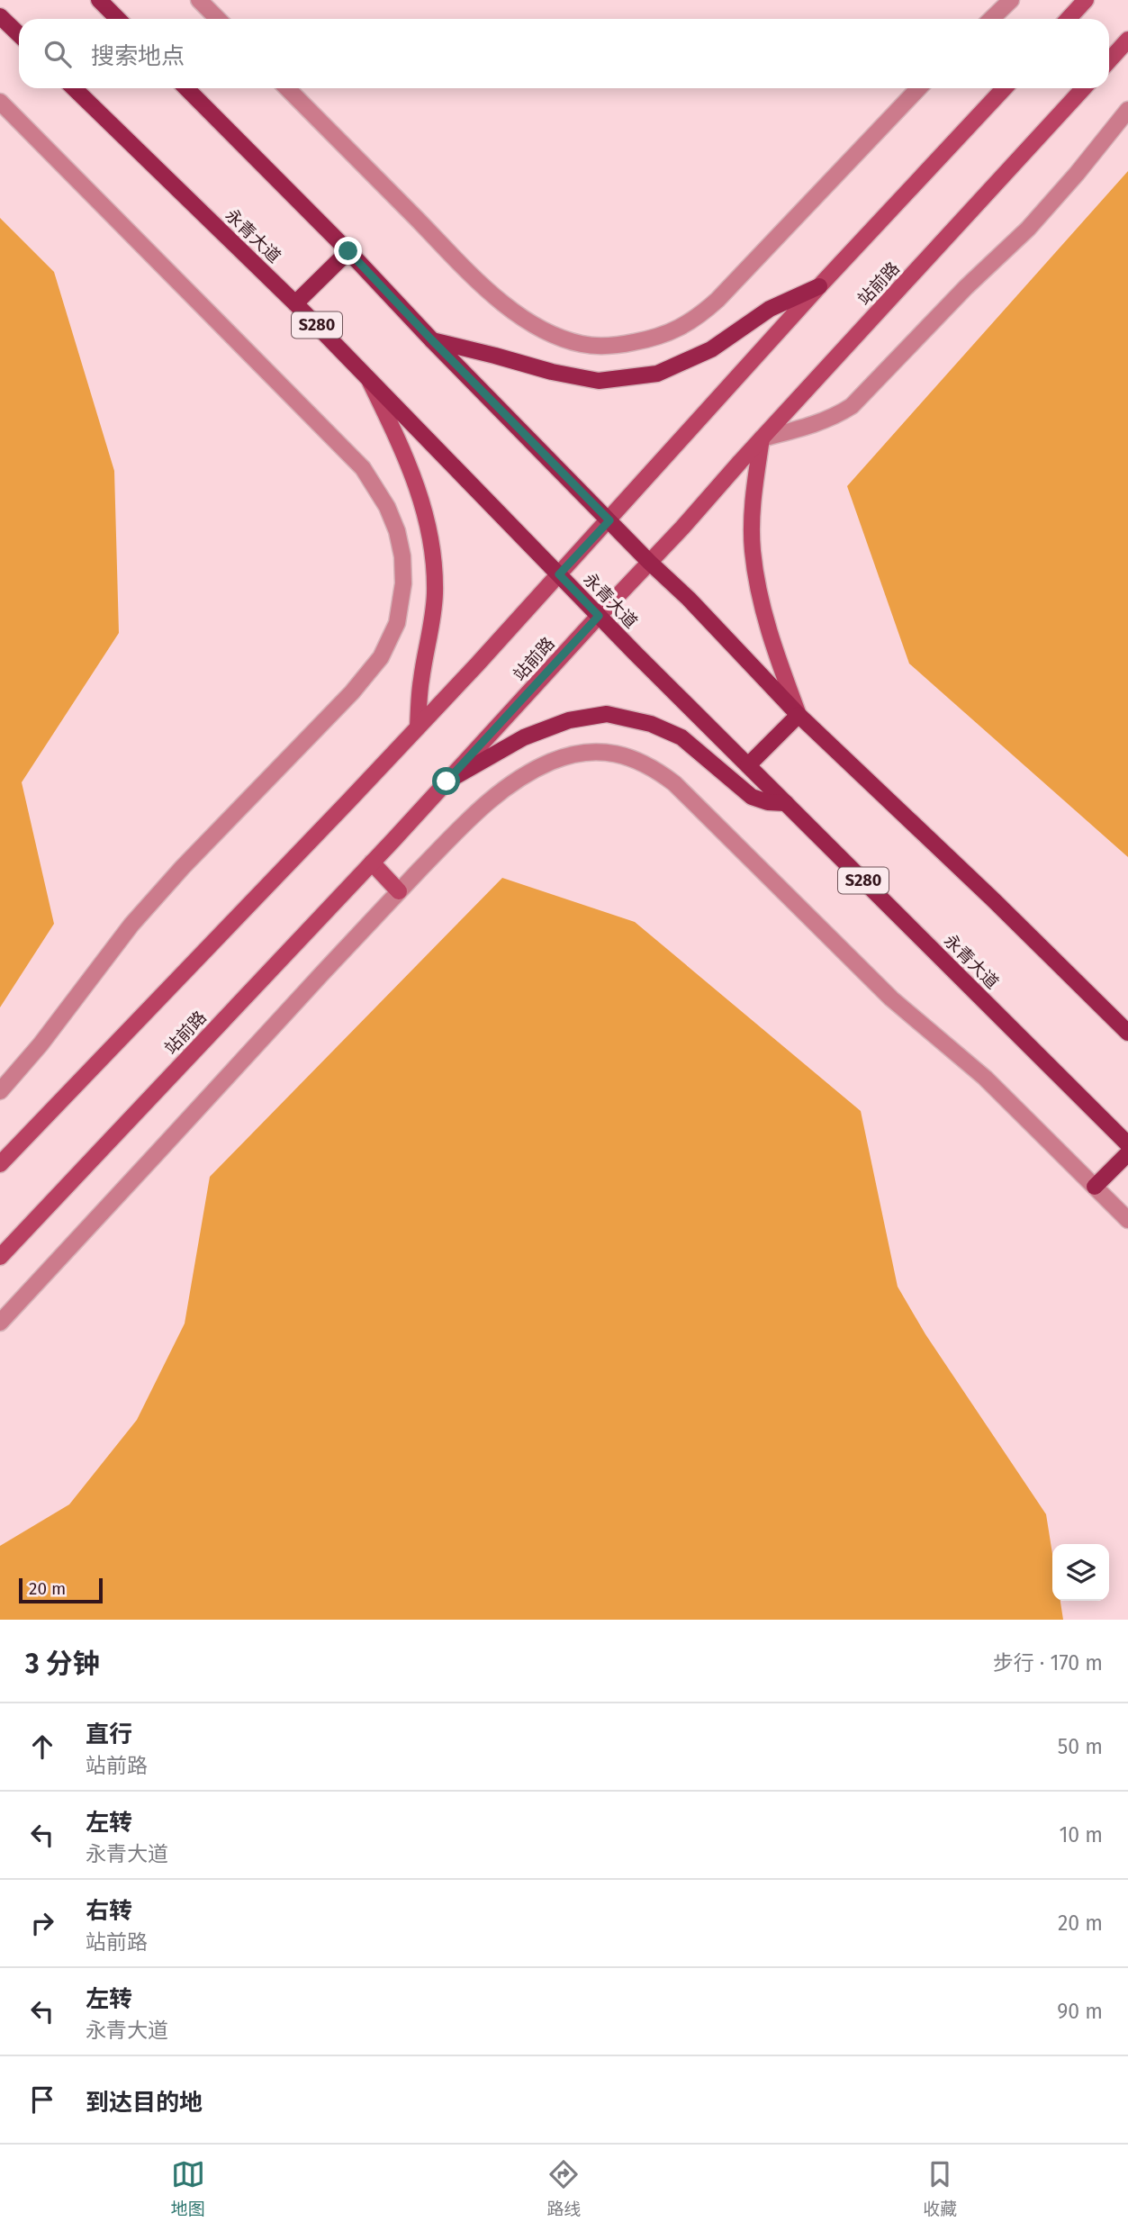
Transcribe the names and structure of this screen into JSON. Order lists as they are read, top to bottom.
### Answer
{
  "streets": {
    "main road": ["永青大道", "站前路", "S280"]
  },
  "crossings": [
    ["永青大道", "站前路"]
  ],
  "scale_bar": "20 m",
  "page": {
    "search": "搜索地点",
    "scale": "20 m",
    "heading": ["3 分钟", "步行 · 170 m"],
    "list": [
      ["直行", "站前路", "50 m"],
      ["左转", "永青大道", "10 m"],
      ["右转", "站前路", "20 m"],
      ["左转", "永青大道", "90 m"],
      "到达目的地"
    ],
    "nav": ["地图", "路线", "收藏"]
  }
}
